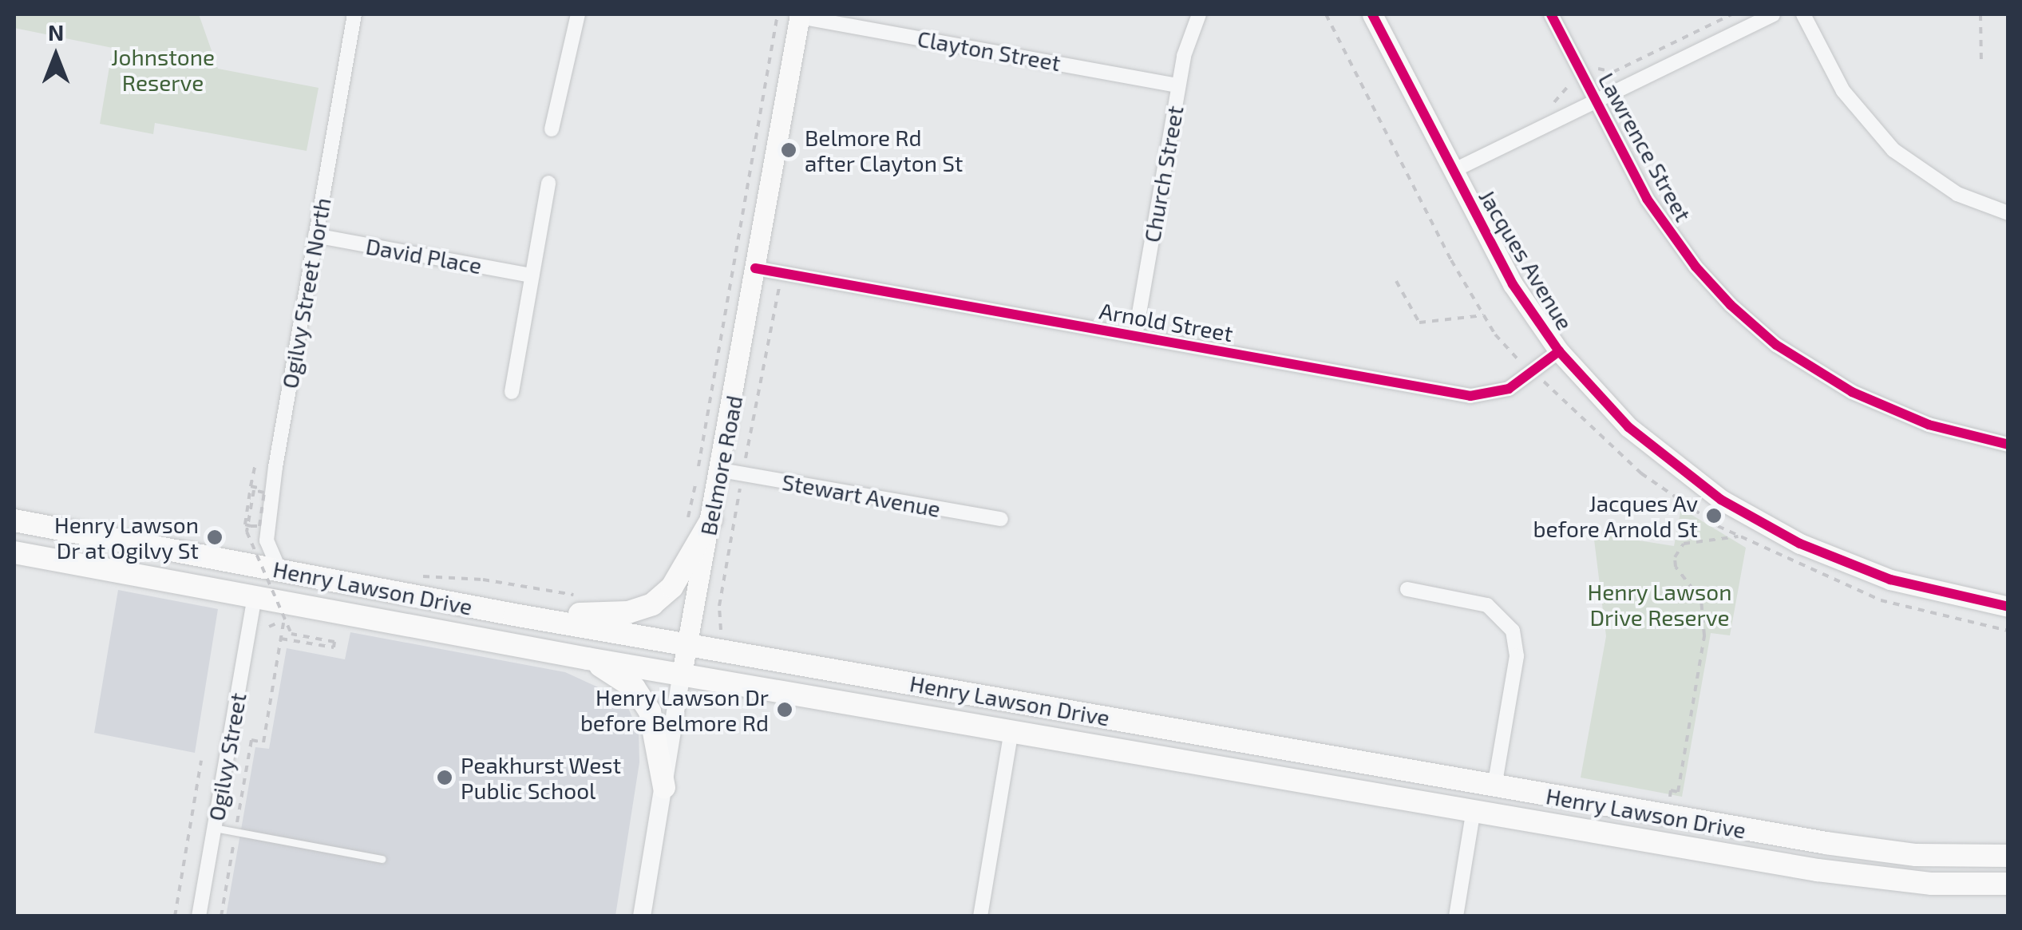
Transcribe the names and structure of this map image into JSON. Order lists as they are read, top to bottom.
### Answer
{
  "streets": {
    "main road": ["Jacques Avenue", "Belmore Road", "Henry Lawson Drive"],
    "street": [
      "Clayton Street",
      "Lawrence Street",
      "Church Street",
      "David Place",
      "Ogilvy Street North",
      "Arnold Street",
      "Stewart Avenue",
      "Ogilvy Street"
    ]
  },
  "crossings": [
    ["Clayton Street", "Church Street"],
    ["Clayton Street", "Belmore Road"],
    ["Church Street", "Arnold Street"],
    ["David Place", "Ogilvy Street North"],
    ["Jacques Avenue", "Arnold Street"],
    ["Ogilvy Street North", "Henry Lawson Drive"],
    ["Arnold Street", "Belmore Road"],
    ["Belmore Road", "Stewart Avenue"],
    ["Belmore Road", "Henry Lawson Drive"],
    ["Henry Lawson Drive", "Ogilvy Street"]
  ],
  "parks": ["Johnstone Reserve", "Henry Lawson Drive Reserve"],
  "places": [
    "Belmore Rd after Clayton St",
    "Jacques Av before Arnold St",
    "Henry Lawson Dr at Ogilvy St",
    "Henry Lawson Dr before Belmore Rd",
    "Peakhurst West Public School"
  ],
  "north": "top"
}
